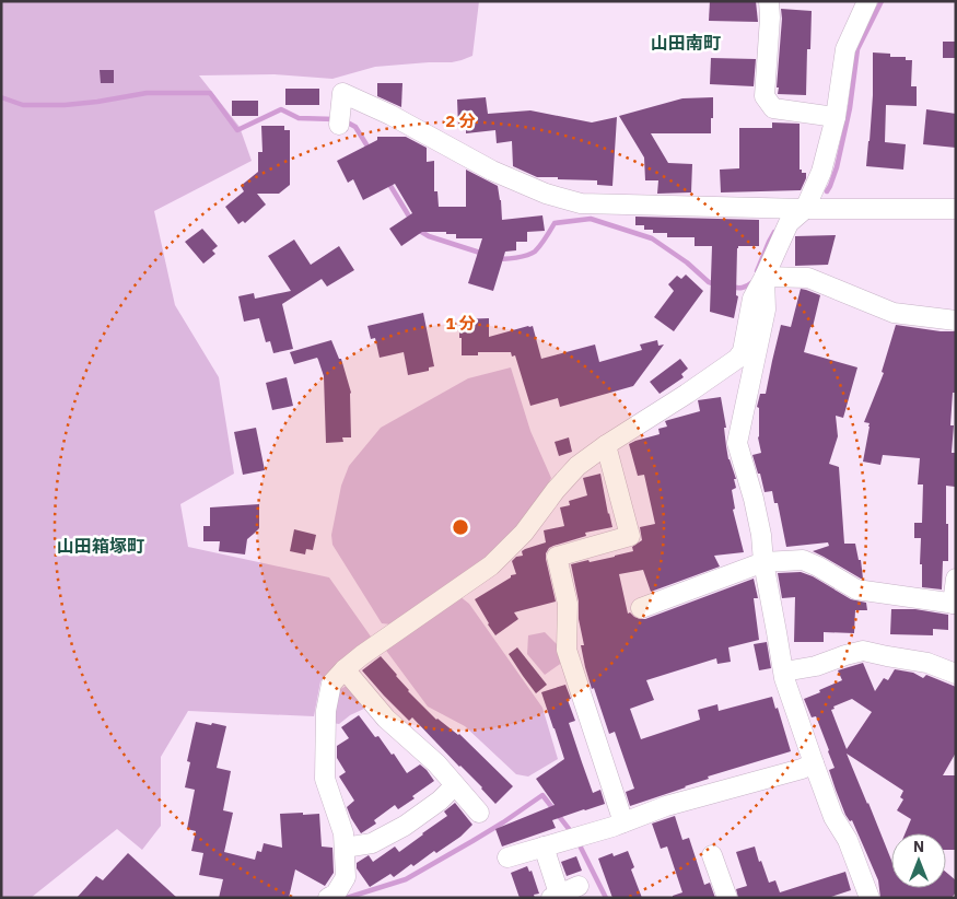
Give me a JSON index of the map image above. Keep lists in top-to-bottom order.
{
  "districts": ["山田南町", "山田箱塚町"],
  "north": "top",
  "rings": ["2 分", "1 分"]
}
